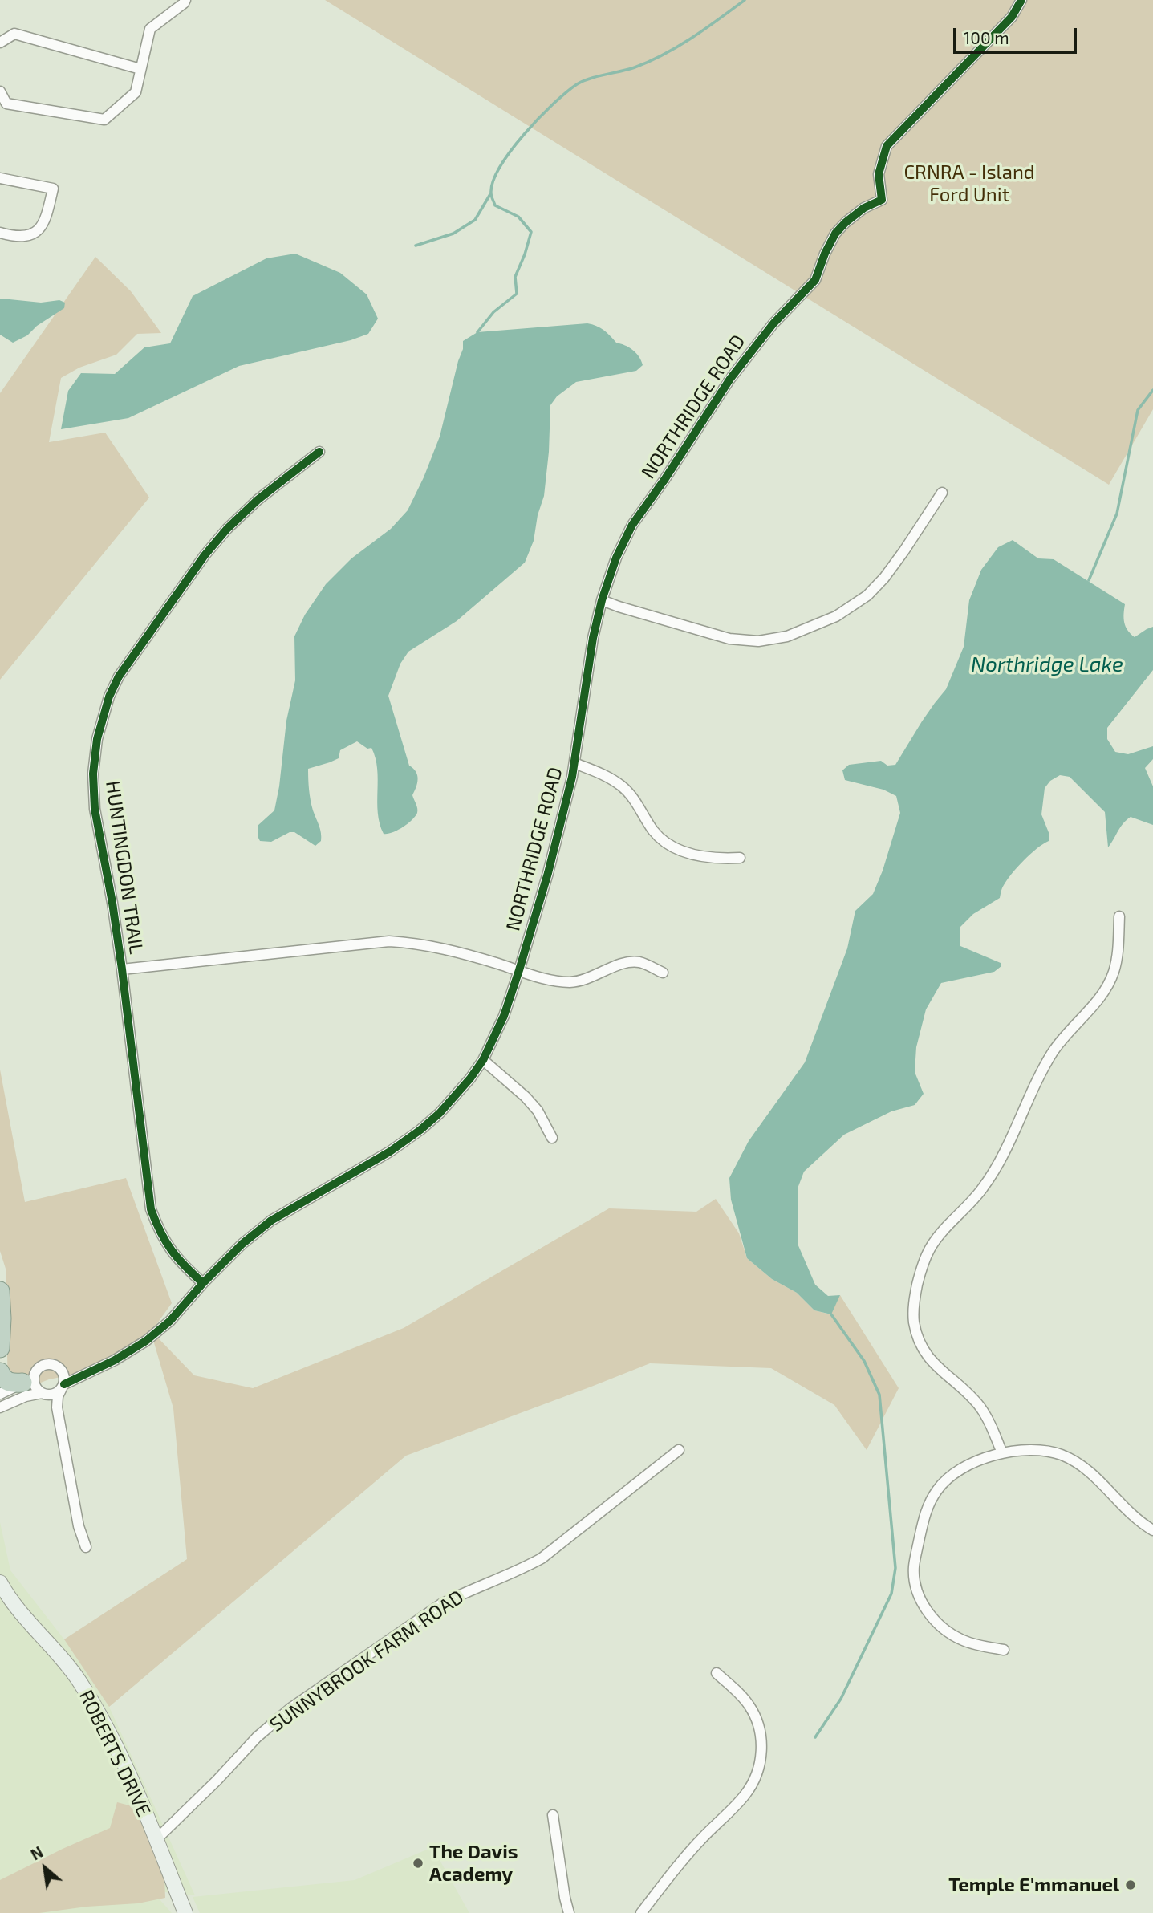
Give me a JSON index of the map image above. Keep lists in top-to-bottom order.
{
  "streets": {
    "street": [
      "NORTHRIDGE ROAD",
      "HUNTINGDON TRAIL",
      "SUNNYBROOK FARM ROAD",
      "ROBERTS DRIVE"
    ]
  },
  "crossings": [
    ["NORTHRIDGE ROAD", "HUNTINGDON TRAIL"],
    ["SUNNYBROOK FARM ROAD", "ROBERTS DRIVE"]
  ],
  "water": ["Northridge Lake"],
  "parks": ["CRNRA - Island Ford Unit"],
  "places": ["The Davis Academy", "Temple E'mmanuel"],
  "scale_bar": "100 m",
  "north": "top left"
}
